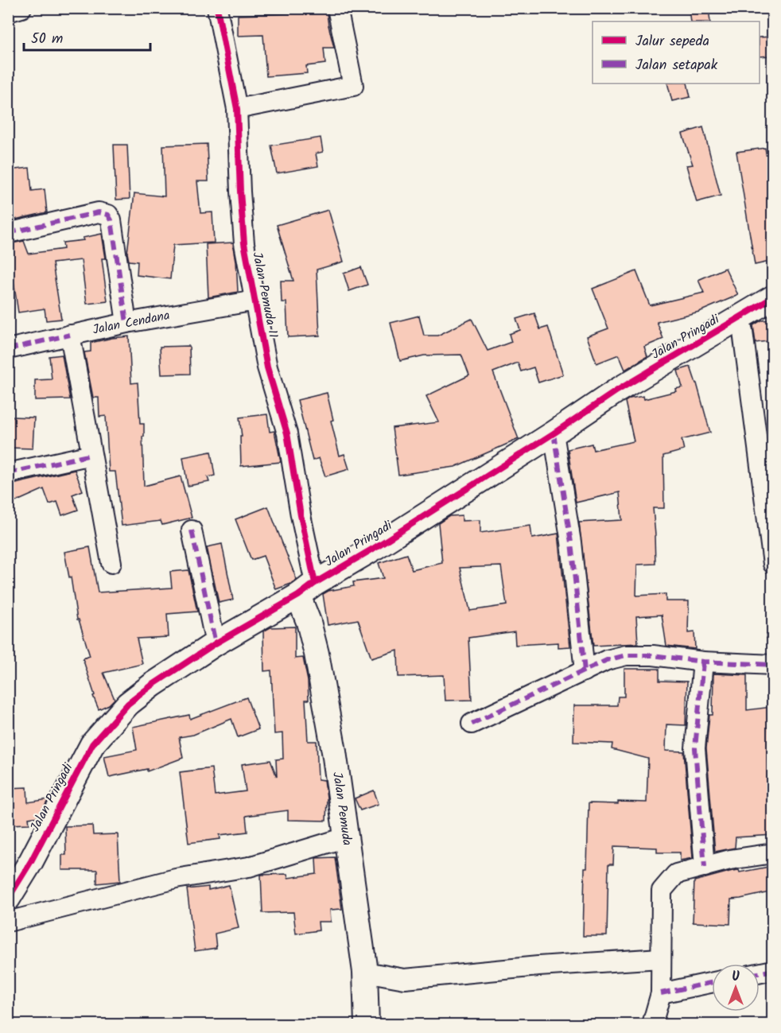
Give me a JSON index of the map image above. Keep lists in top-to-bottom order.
{
  "streets": {
    "street": [
      "Jalan Pemuda II",
      "Jalan Cendana",
      "Jalan Pringadi",
      "Jalan Pemuda"
    ]
  },
  "crossings": [
    ["Jalan Pemuda II", "Jalan Cendana"],
    ["Jalan Pemuda II", "Jalan Pringadi"],
    ["Jalan Pemuda II", "Jalan Pemuda"],
    ["Jalan Pringadi", "Jalan Pemuda"]
  ],
  "legend": ["Jalur sepeda", "Jalan setapak"],
  "scale_bar": "50 m",
  "north": "top"
}
